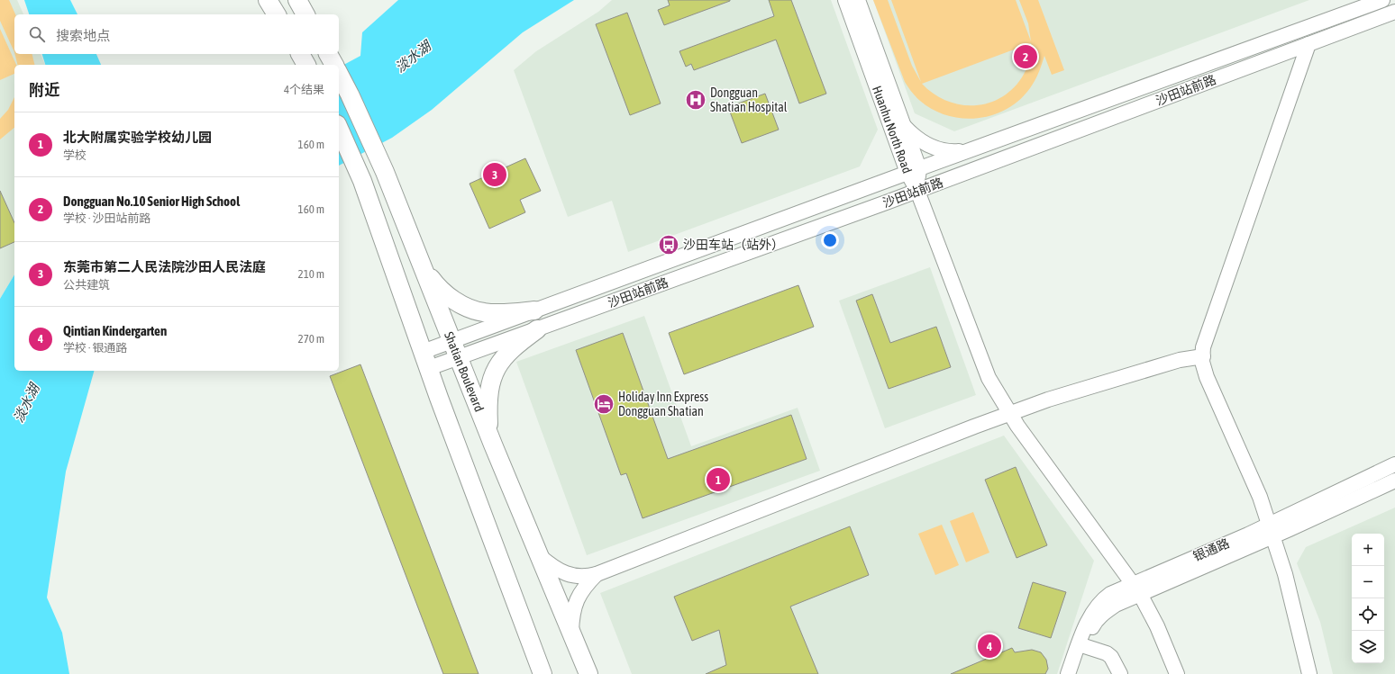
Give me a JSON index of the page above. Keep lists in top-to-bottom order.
{
  "streets": {
    "main road": ["Shatian Boulevard"],
    "street": ["沙田站前路", "Huanhu North Road", "银通路"]
  },
  "crossings": [
    ["沙田站前路", "Huanhu North Road"],
    ["沙田站前路", "Shatian Boulevard"]
  ],
  "water": ["淡水湖"],
  "places": {
    "hospital": ["Dongguan Shatian Hospital"],
    "bus stop": ["沙田车站（站外）"],
    "hotel": ["Holiday Inn Express Dongguan Shatian"]
  },
  "page": {
    "search": "搜索地点",
    "pins": [
      "2",
      "3",
      "1",
      "4"
    ],
    "heading": ["附近", "4个结果"],
    "list": [
      {
        "mark": "1",
        "name": "北大附属实验学校幼儿园",
        "note": "学校",
        "value": "160 m"
      },
      {
        "mark": "2",
        "name": "Dongguan No.10 Senior High School",
        "note": "学校 · 沙田站前路",
        "value": "160 m"
      },
      {
        "mark": "3",
        "name": "东莞市第二人民法院沙田人民法庭",
        "note": "公共建筑",
        "value": "210 m"
      },
      {
        "mark": "4",
        "name": "Qintian Kindergarten",
        "note": "学校 · 银通路",
        "value": "270 m"
      }
    ],
    "map_buttons": ["+", "−"]
  }
}
